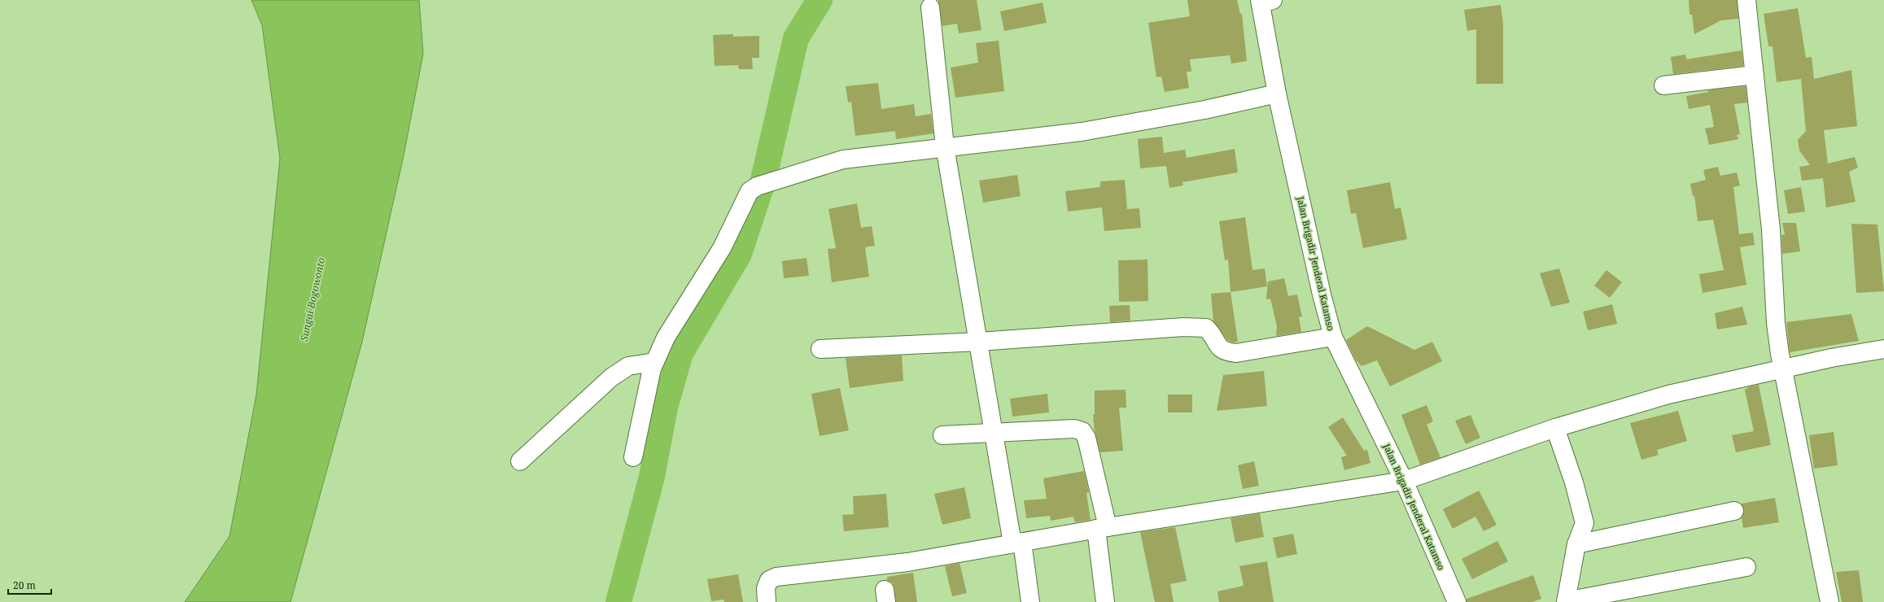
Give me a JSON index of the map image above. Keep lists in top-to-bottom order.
{
  "streets": {
    "street": ["Jalan Brigadir Jenderal Katamso"]
  },
  "water": ["Sungai Bogowonto"],
  "scale_bar": "20 m"
}
